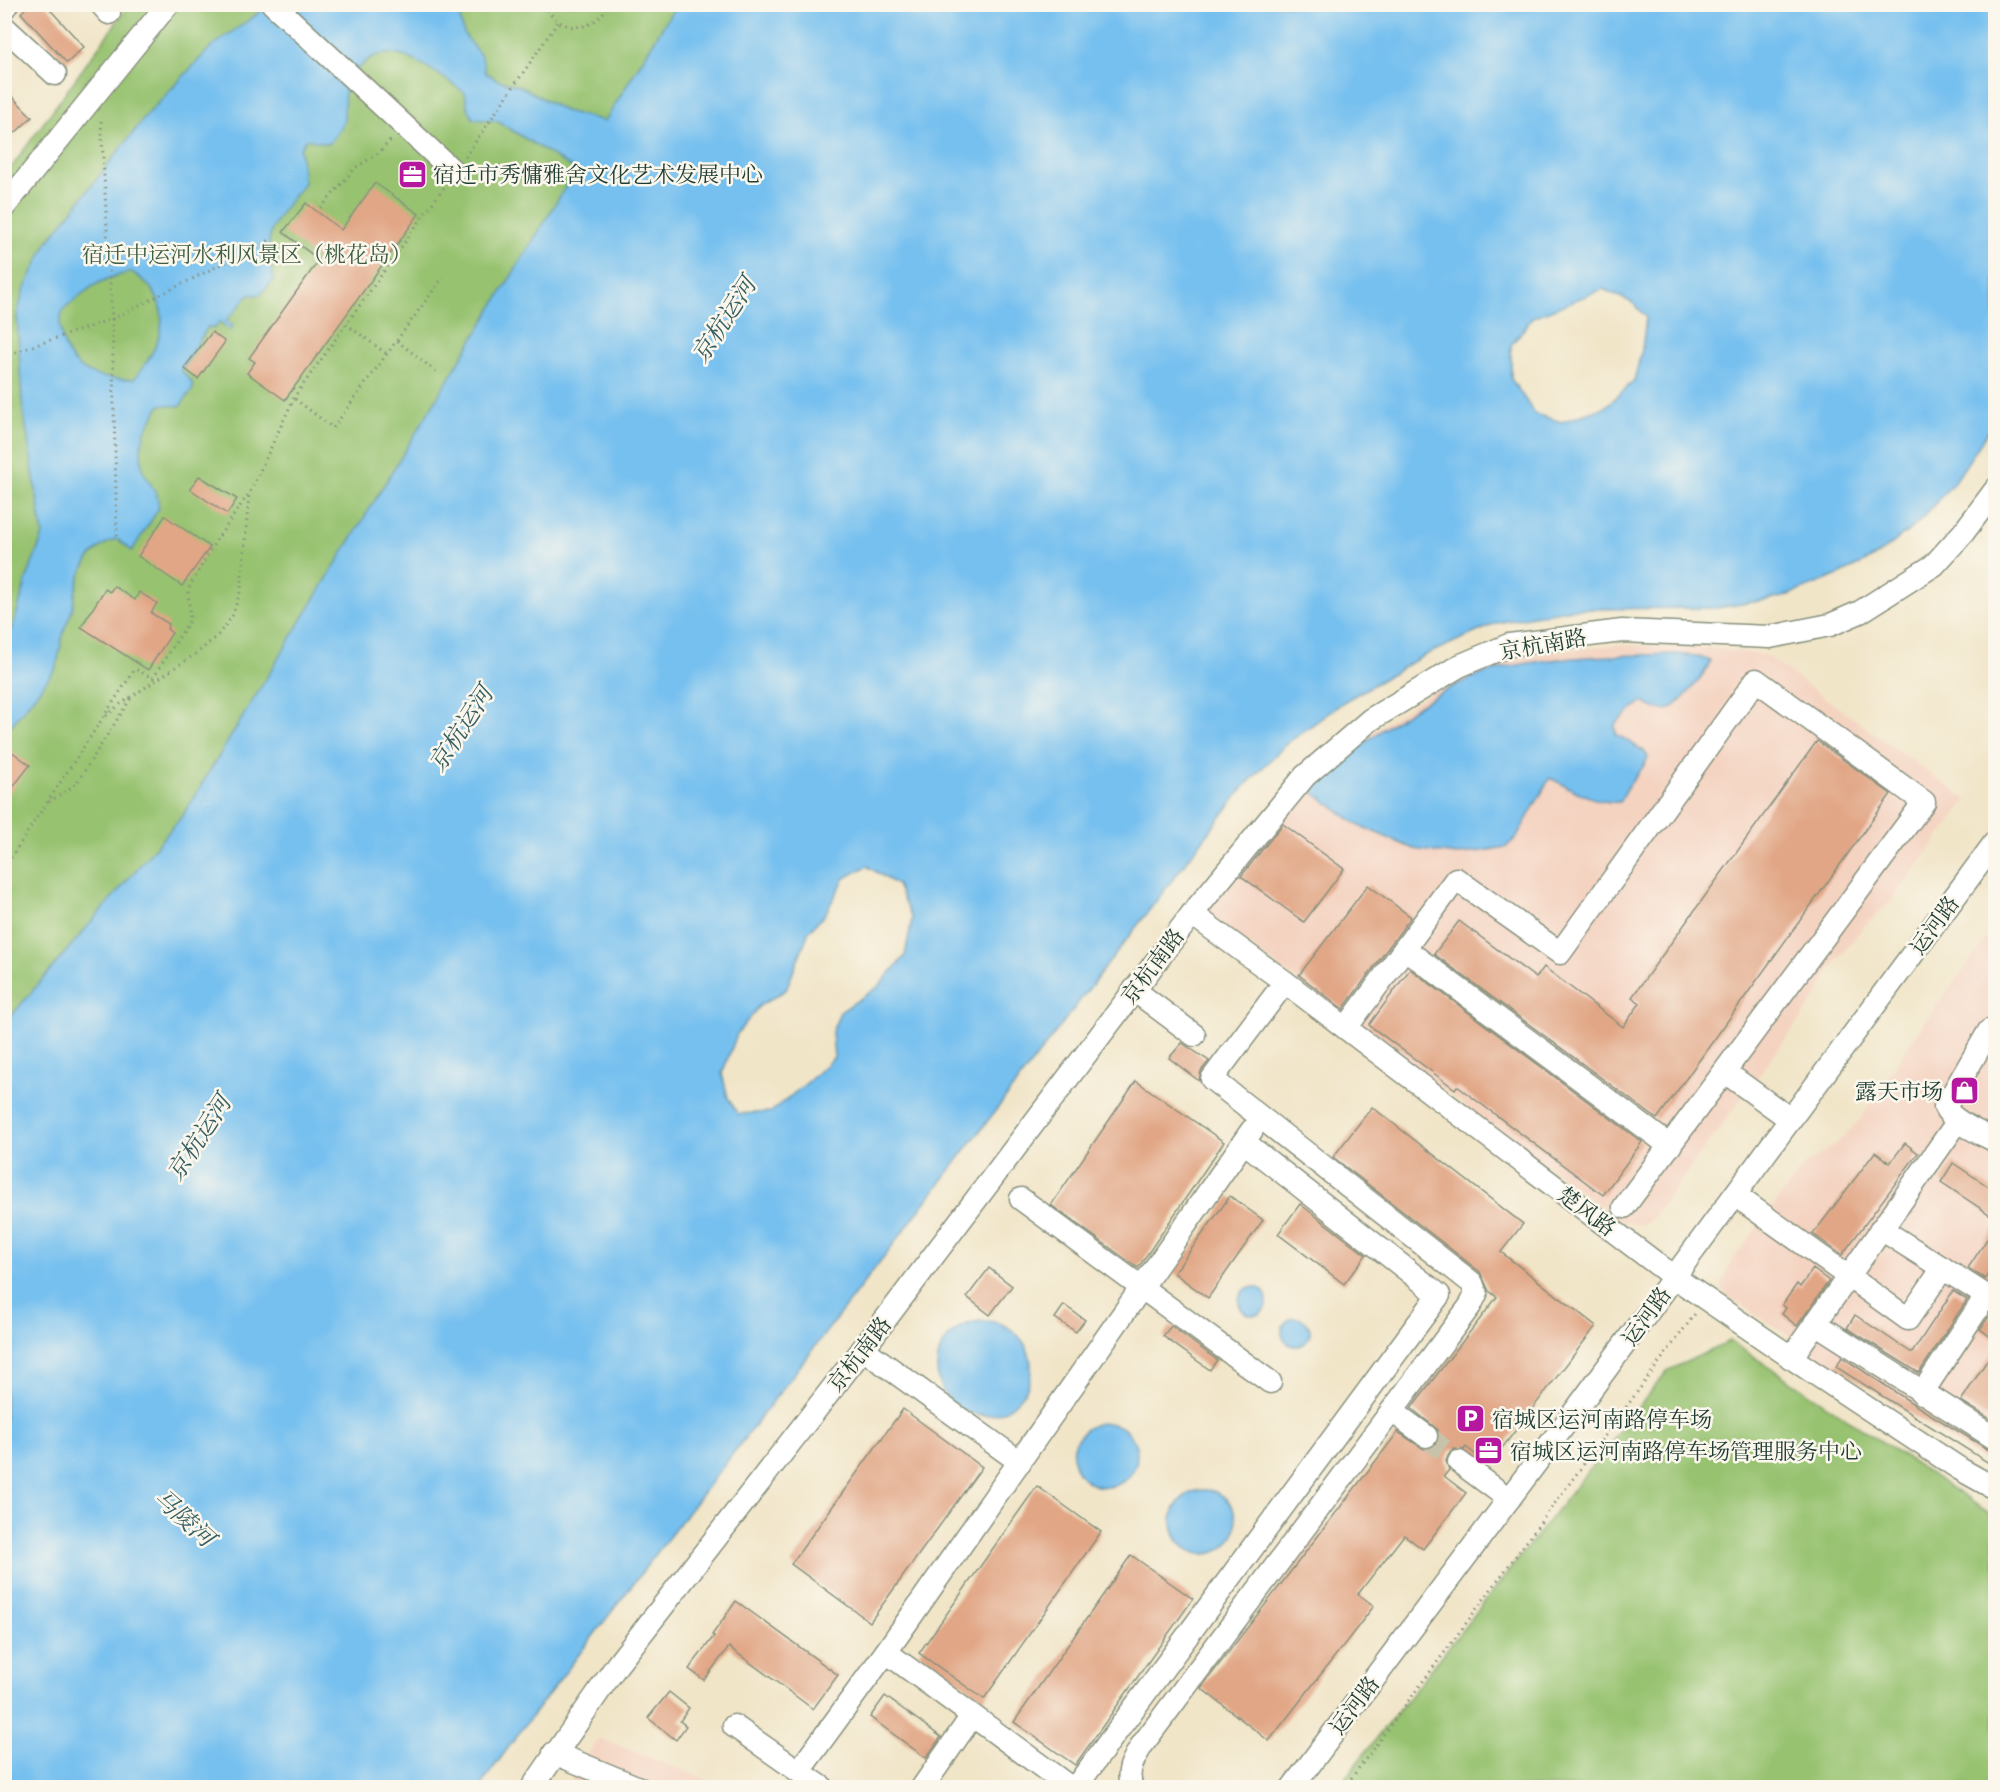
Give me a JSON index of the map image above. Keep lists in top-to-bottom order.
{
  "streets": {
    "street": ["京杭南路", "运河路", "楚风路"]
  },
  "crossings": [
    ["京杭南路", "楚风路"],
    ["运河路", "楚风路"]
  ],
  "water": ["京杭运河", "马陵河"],
  "parks": ["宿迁中运河水利风景区（桃花岛）"],
  "places": {
    "office": ["宿迁市秀慵雅舍文化艺术发展中心", "宿城区运河南路停车场管理服务中心"],
    "shop": ["露天市场"],
    "parking": ["宿城区运河南路停车场"]
  }
}
